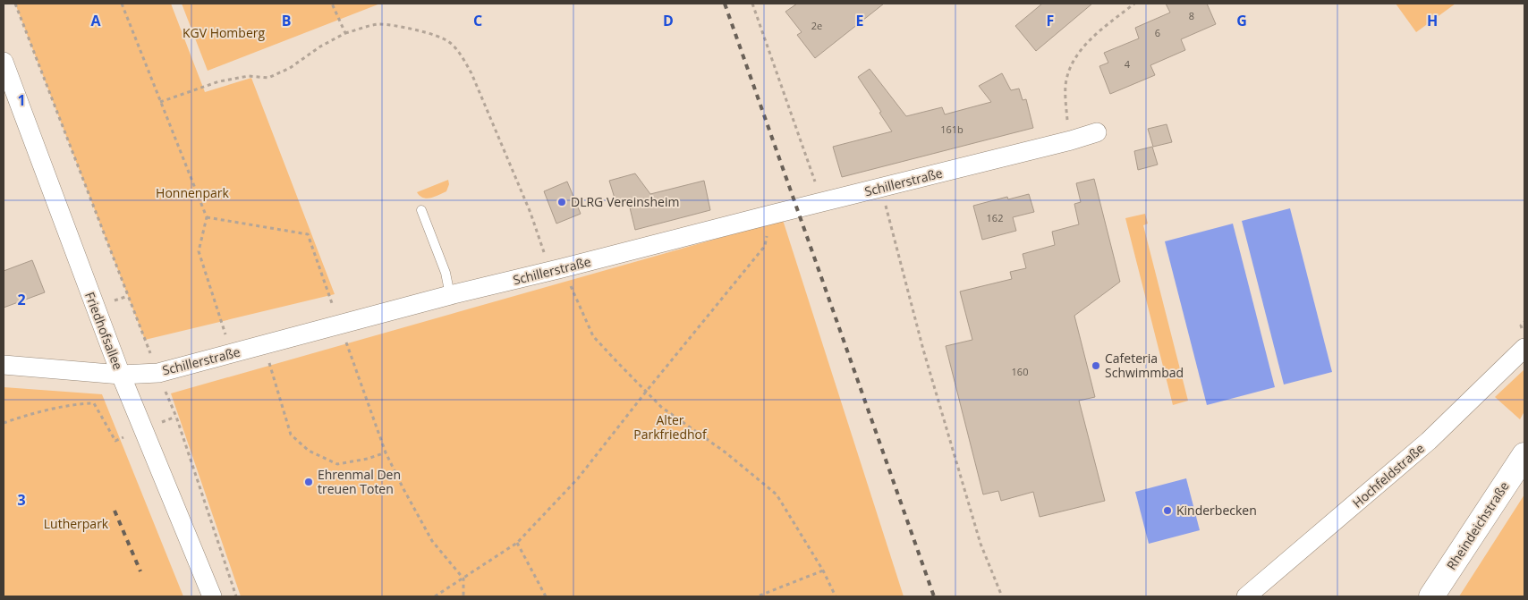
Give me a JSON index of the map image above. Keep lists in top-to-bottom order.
{
  "streets": {
    "main road": ["Rheindeichstraße"],
    "street": ["Schillerstraße", "Friedhofsallee", "Hochfeldstraße"]
  },
  "crossings": [
    ["Schillerstraße", "Friedhofsallee"]
  ],
  "parks": [
    "KGV Homberg",
    "Honnenpark",
    "Alter Parkfriedhof",
    "Lutherpark"
  ],
  "places": [
    "DLRG Vereinsheim",
    "Cafeteria Schwimmbad",
    "Ehrenmal Den treuen Toten",
    "Kinderbecken"
  ],
  "house_numbers": [
    "8",
    "2e",
    "6",
    "4",
    "161b",
    "162",
    "160"
  ],
  "grid": {
    "columns": [
      "A",
      "B",
      "C",
      "D",
      "E",
      "F",
      "G",
      "H"
    ],
    "rows": ["1", "2", "3"]
  }
}
